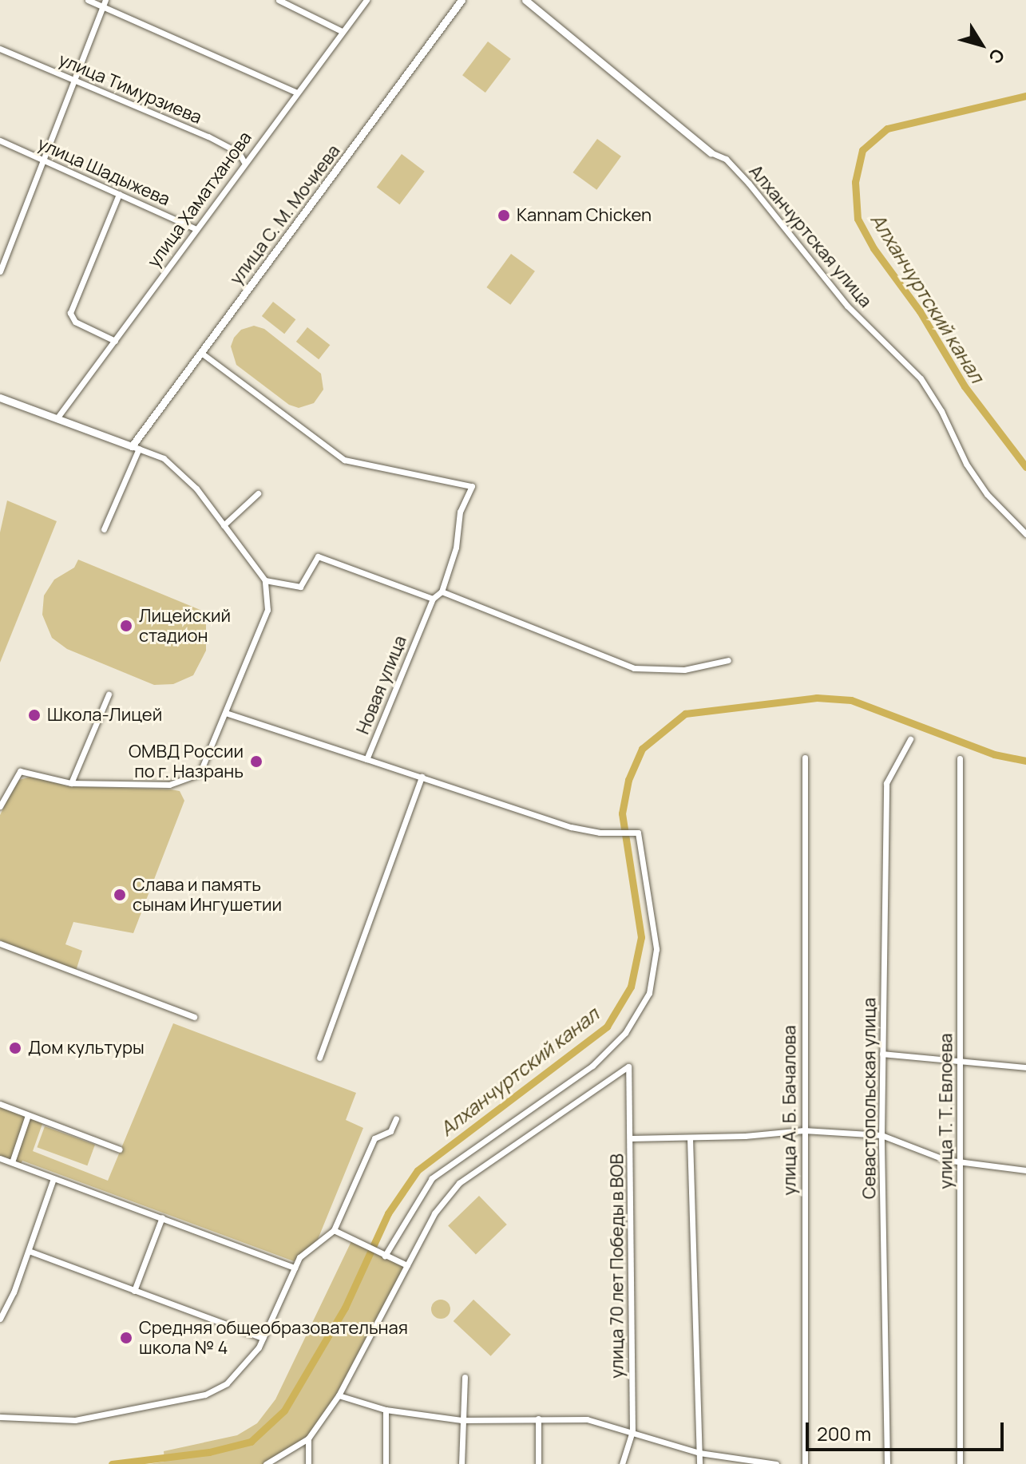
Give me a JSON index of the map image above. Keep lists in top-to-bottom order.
{
  "streets": {
    "street": [
      "улица Тимурзиева",
      "улица Шадыжева",
      "улица Хаматханова",
      "улица С. М. Мочиева",
      "Алханчуртская улица",
      "Новая улица",
      "Севастопольская улица",
      "улица А. Б. Бачалова",
      "улица Т. Т. Евлоева",
      "улица 70 лет Победы в ВОВ"
    ]
  },
  "crossings": [
    ["улица Тимурзиева", "улица Хаматханова"],
    ["улица Шадыжева", "улица Хаматханова"]
  ],
  "water": ["Алханчуртский канал"],
  "places": [
    "Kannam Chicken",
    "Лицейский стадион",
    "Школа-Лицей",
    "ОМВД России по г. Назрань",
    "Слава и память сынам Ингушетии",
    "Дом культуры",
    "Средняя общеобразовательная школа № 4"
  ],
  "scale_bar": "200 m",
  "north": "bottom right"
}
